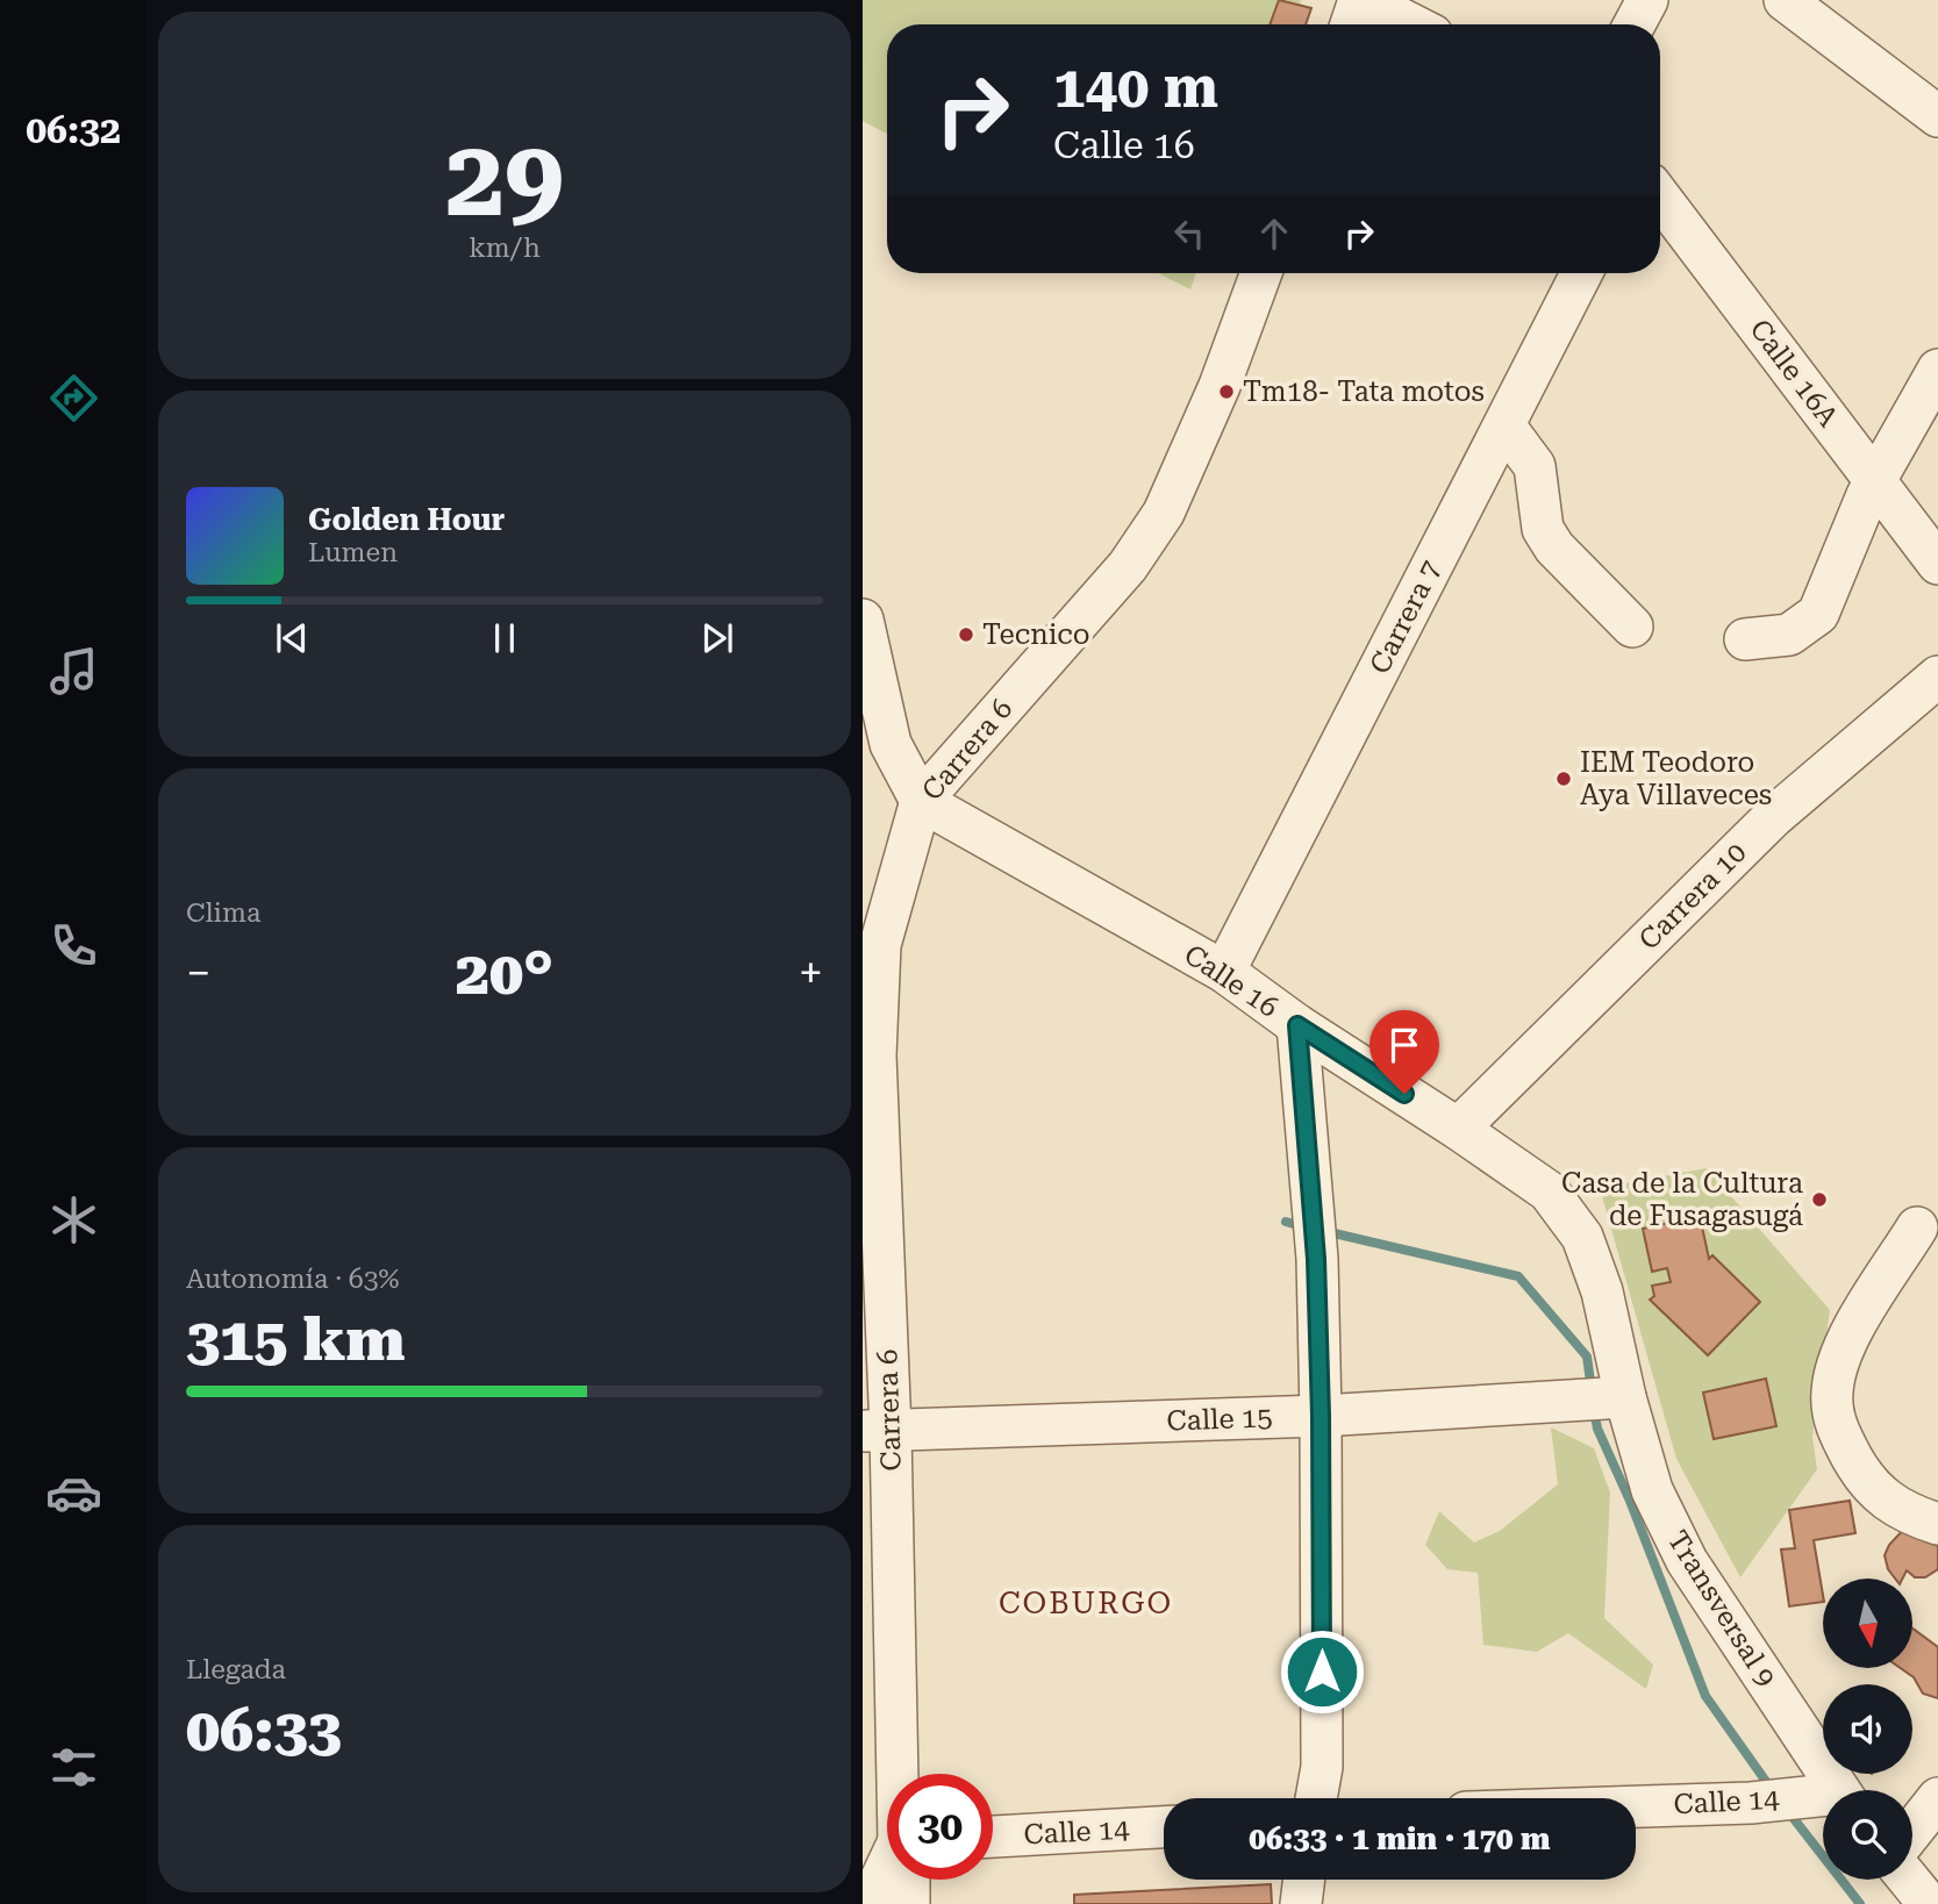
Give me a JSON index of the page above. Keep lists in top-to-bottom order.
{
  "streets": {
    "street": [
      "Calle 16A",
      "Carrera 7",
      "Carrera 6",
      "Carrera 10",
      "Calle 16",
      "Calle 15",
      "Transversal 9",
      "Calle 14"
    ]
  },
  "crossings": [
    ["Carrera 7", "Calle 16"],
    ["Carrera 6", "Calle 16"],
    ["Carrera 6", "Calle 15"],
    ["Carrera 10", "Calle 16"],
    ["Calle 16", "Calle 15"],
    ["Calle 16", "Transversal 9"],
    ["Calle 15", "Transversal 9"]
  ],
  "districts": ["COBURGO"],
  "places": [
    "Tm18- Tata motos",
    "Tecnico",
    "IEM Teodoro Aya Villaveces",
    "Casa de la Cultura de Fusagasugá"
  ],
  "north": "bottom",
  "page": {
    "tabs": "06:32",
    "tile": [
      ["29", "km/h"],
      "Clima",
      ["Autonomía · 63%", "315 km"],
      ["Llegada", "06:33"]
    ],
    "turn": ["140 m", "Calle 16"],
    "song": ["Golden Hour", "Lumen"],
    "heat": ["−", "20°", "+"],
    "limit": "30",
    "trip": "06:33 · 1 min · 170 m"
  }
}
